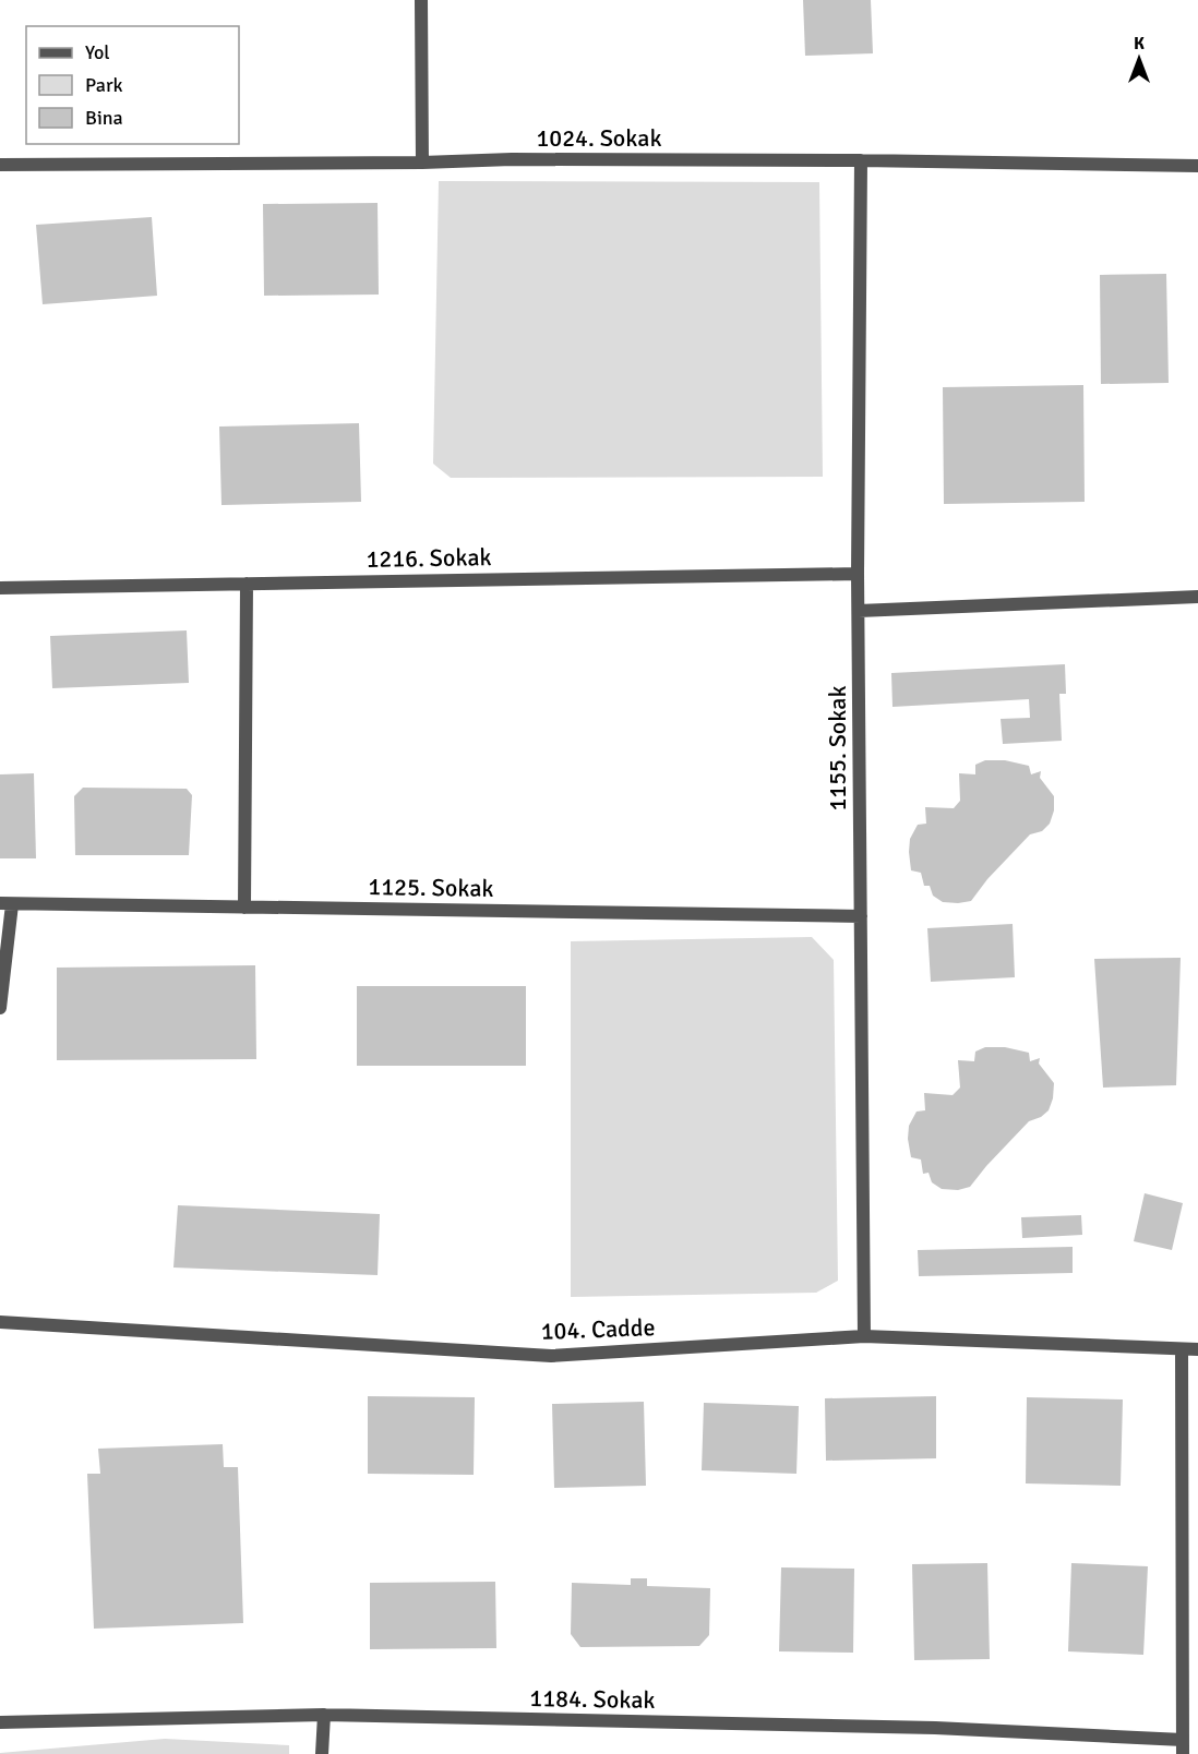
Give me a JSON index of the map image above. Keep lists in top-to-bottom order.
{
  "streets": {
    "street": [
      "1024. Sokak",
      "1216. Sokak",
      "1155. Sokak",
      "1125. Sokak",
      "104. Cadde",
      "1184. Sokak"
    ]
  },
  "crossings": [
    ["1024. Sokak", "1155. Sokak"],
    ["1216. Sokak", "1155. Sokak"],
    ["1155. Sokak", "1125. Sokak"],
    ["1155. Sokak", "104. Cadde"]
  ],
  "legend": ["Yol", "Park", "Bina"],
  "north": "top"
}
